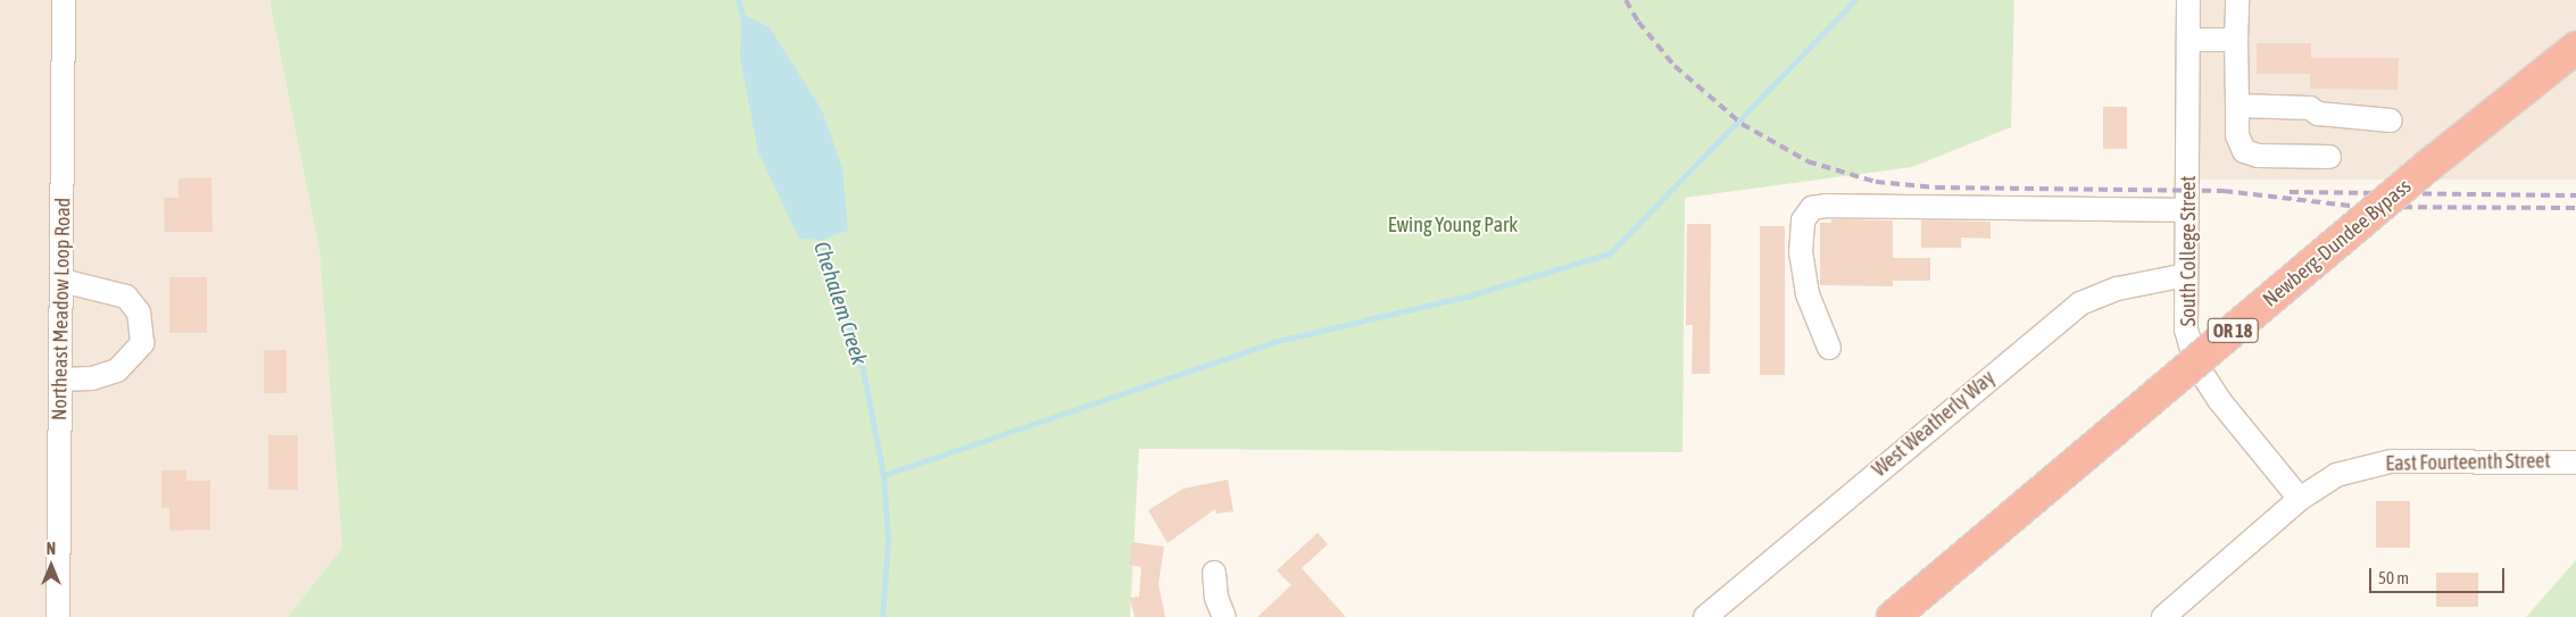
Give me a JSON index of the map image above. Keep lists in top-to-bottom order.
{
  "streets": {
    "highway": ["Newberg-Dundee Bypass", "OR 18"],
    "street": [
      "South College Street",
      "Northeast Meadow Loop Road",
      "West Weatherly Way",
      "East Fourteenth Street"
    ]
  },
  "crossings": [
    ["South College Street", "West Weatherly Way"],
    ["South College Street", "East Fourteenth Street"]
  ],
  "water": ["Chehalem Creek"],
  "parks": ["Ewing Young Park"],
  "scale_bar": "50 m",
  "north": "top"
}
